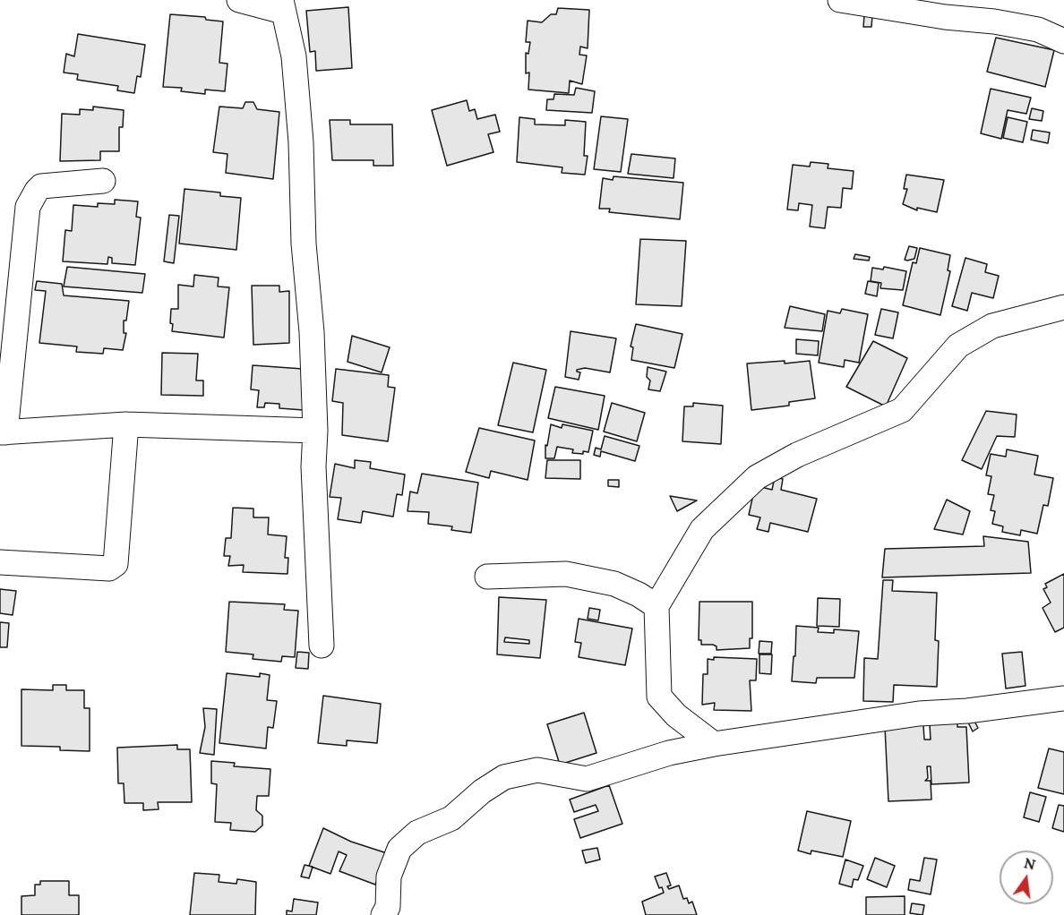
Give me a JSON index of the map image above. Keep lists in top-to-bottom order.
{
  "north": "top"
}
